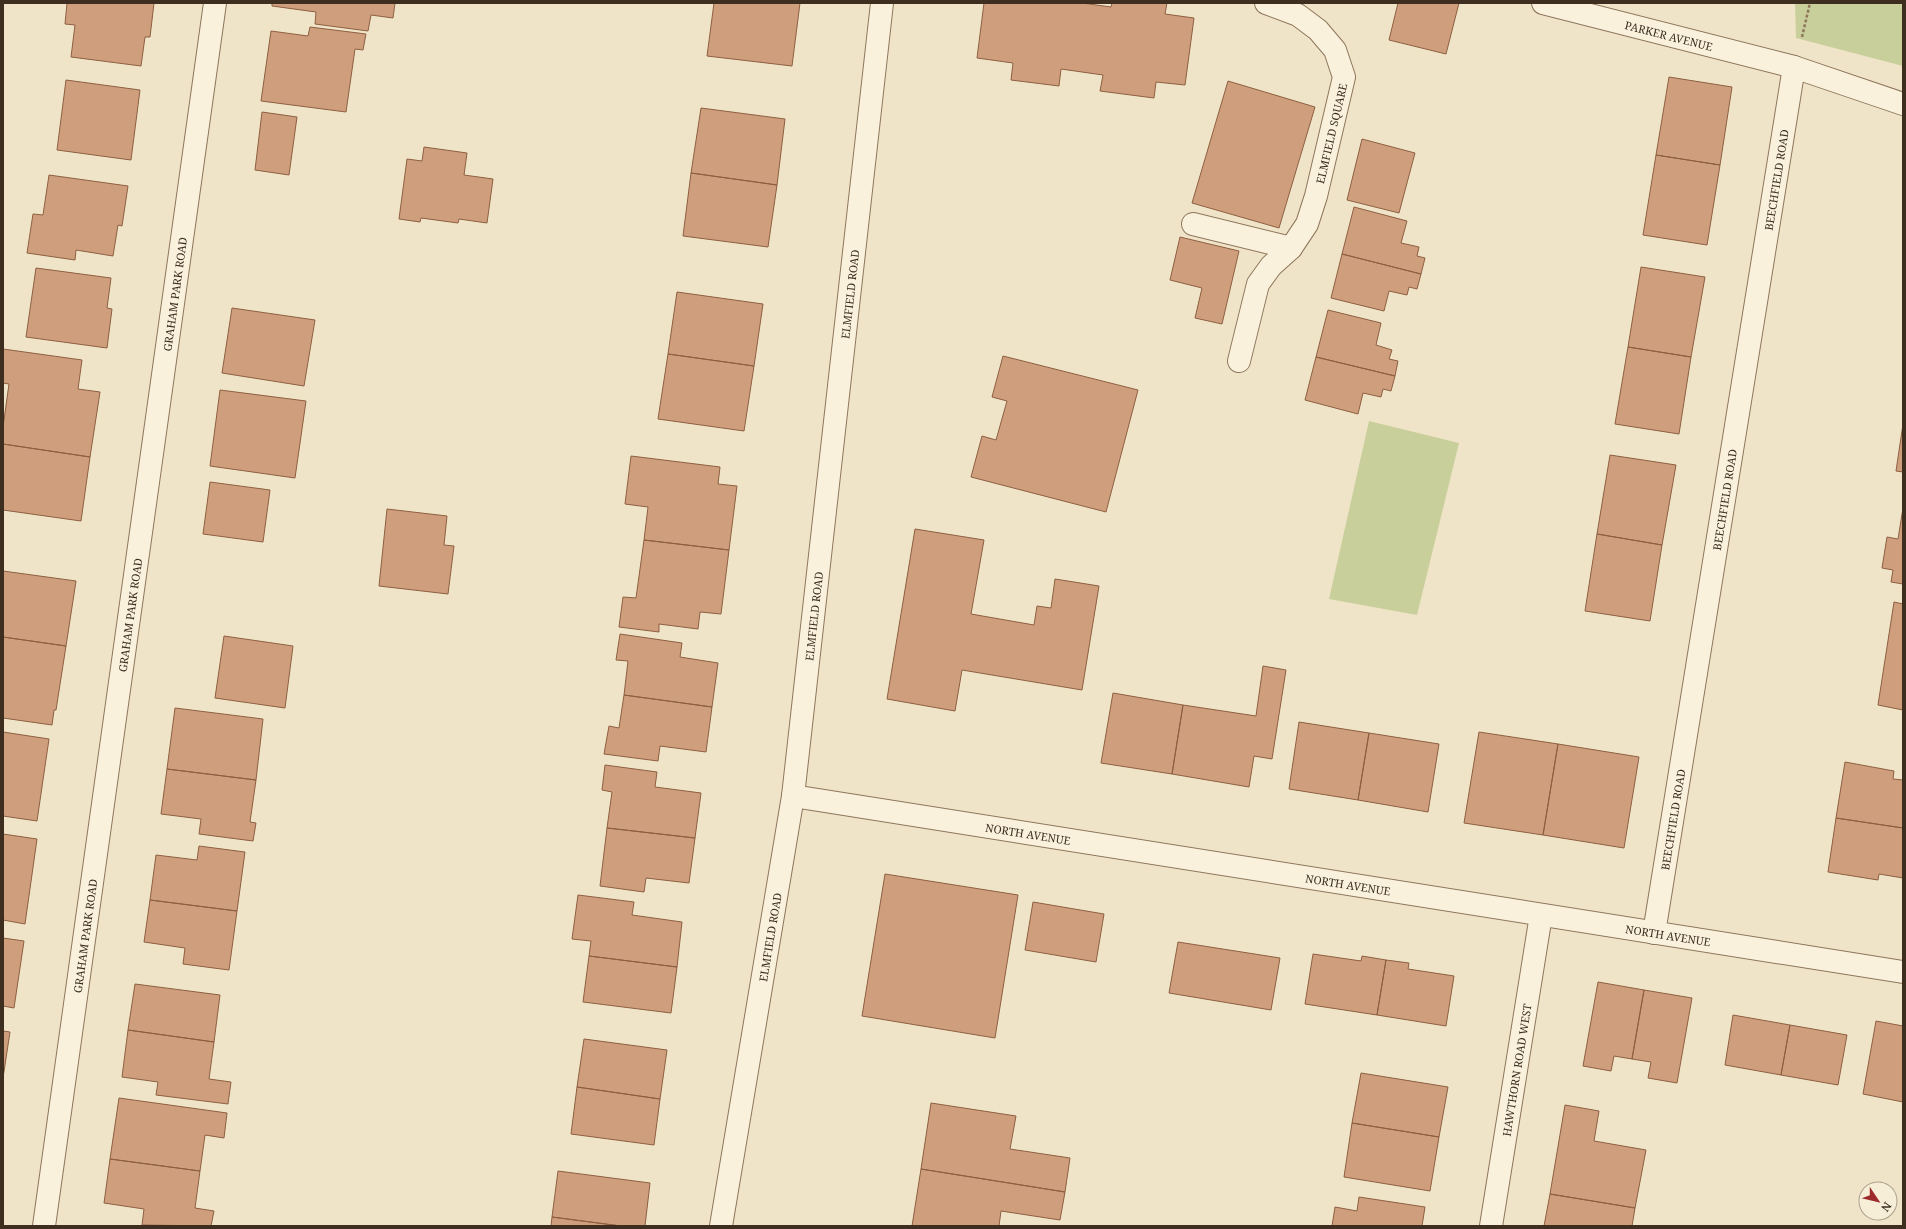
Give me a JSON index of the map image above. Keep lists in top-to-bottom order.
{
  "streets": {
    "street": [
      "PARKER AVENUE",
      "ELMFIELD SQUARE",
      "BEECHFIELD ROAD",
      "GRAHAM PARK ROAD",
      "ELMFIELD ROAD",
      "NORTH AVENUE",
      "HAWTHORN ROAD WEST"
    ]
  },
  "crossings": [
    ["PARKER AVENUE", "BEECHFIELD ROAD"],
    ["BEECHFIELD ROAD", "NORTH AVENUE"],
    ["ELMFIELD ROAD", "NORTH AVENUE"],
    ["NORTH AVENUE", "HAWTHORN ROAD WEST"]
  ],
  "north": "bottom right"
}
